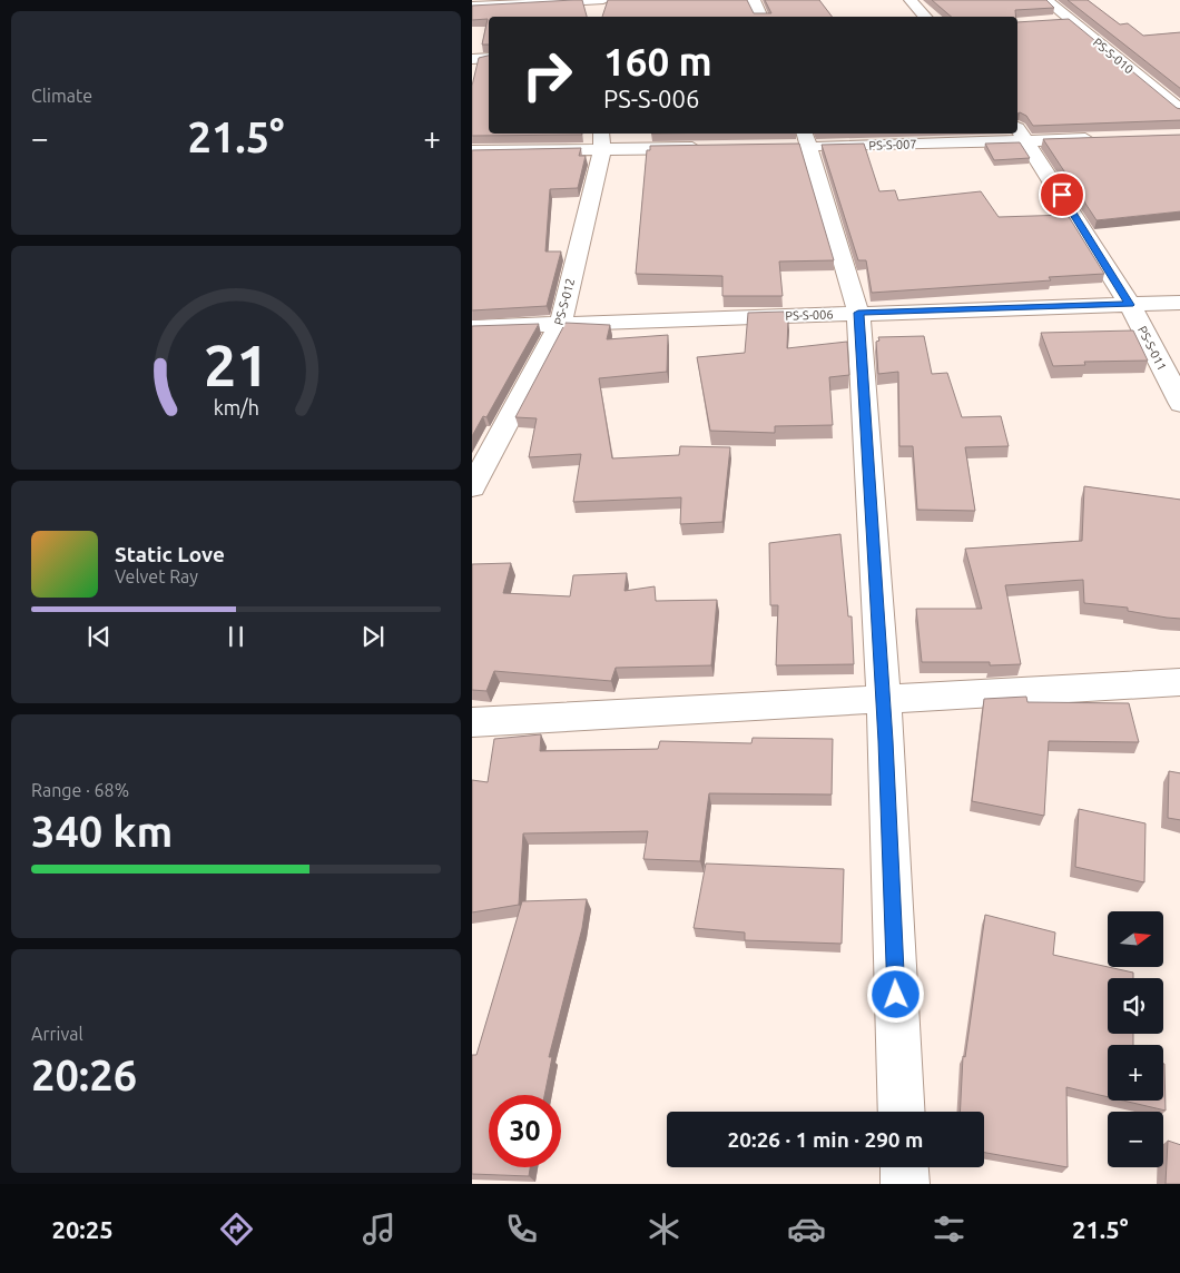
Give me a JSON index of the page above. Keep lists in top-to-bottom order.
{
  "streets": {
    "street": [
      "PS-S-010",
      "PS-S-007",
      "PS-S-012",
      "PS-S-006",
      "PS-S-011"
    ]
  },
  "crossings": [
    ["PS-S-007", "PS-S-011"],
    ["PS-S-012", "PS-S-006"],
    ["PS-S-006", "PS-S-011"]
  ],
  "north": "right",
  "page": {
    "tile": [
      "Climate",
      ["Range · 68%", "340 km"],
      ["Arrival", "20:26"]
    ],
    "turn": ["160 m", "PS-S-006"],
    "heat": ["−", "21.5°", "+"],
    "song": ["Static Love", "Velvet Ray"],
    "map_buttons": ["+", "−"],
    "limit": "30",
    "trip": "20:26 · 1 min · 290 m",
    "tabs": ["20:25", "21.5°"],
    "gauge": ["21", "km/h"]
  }
}
